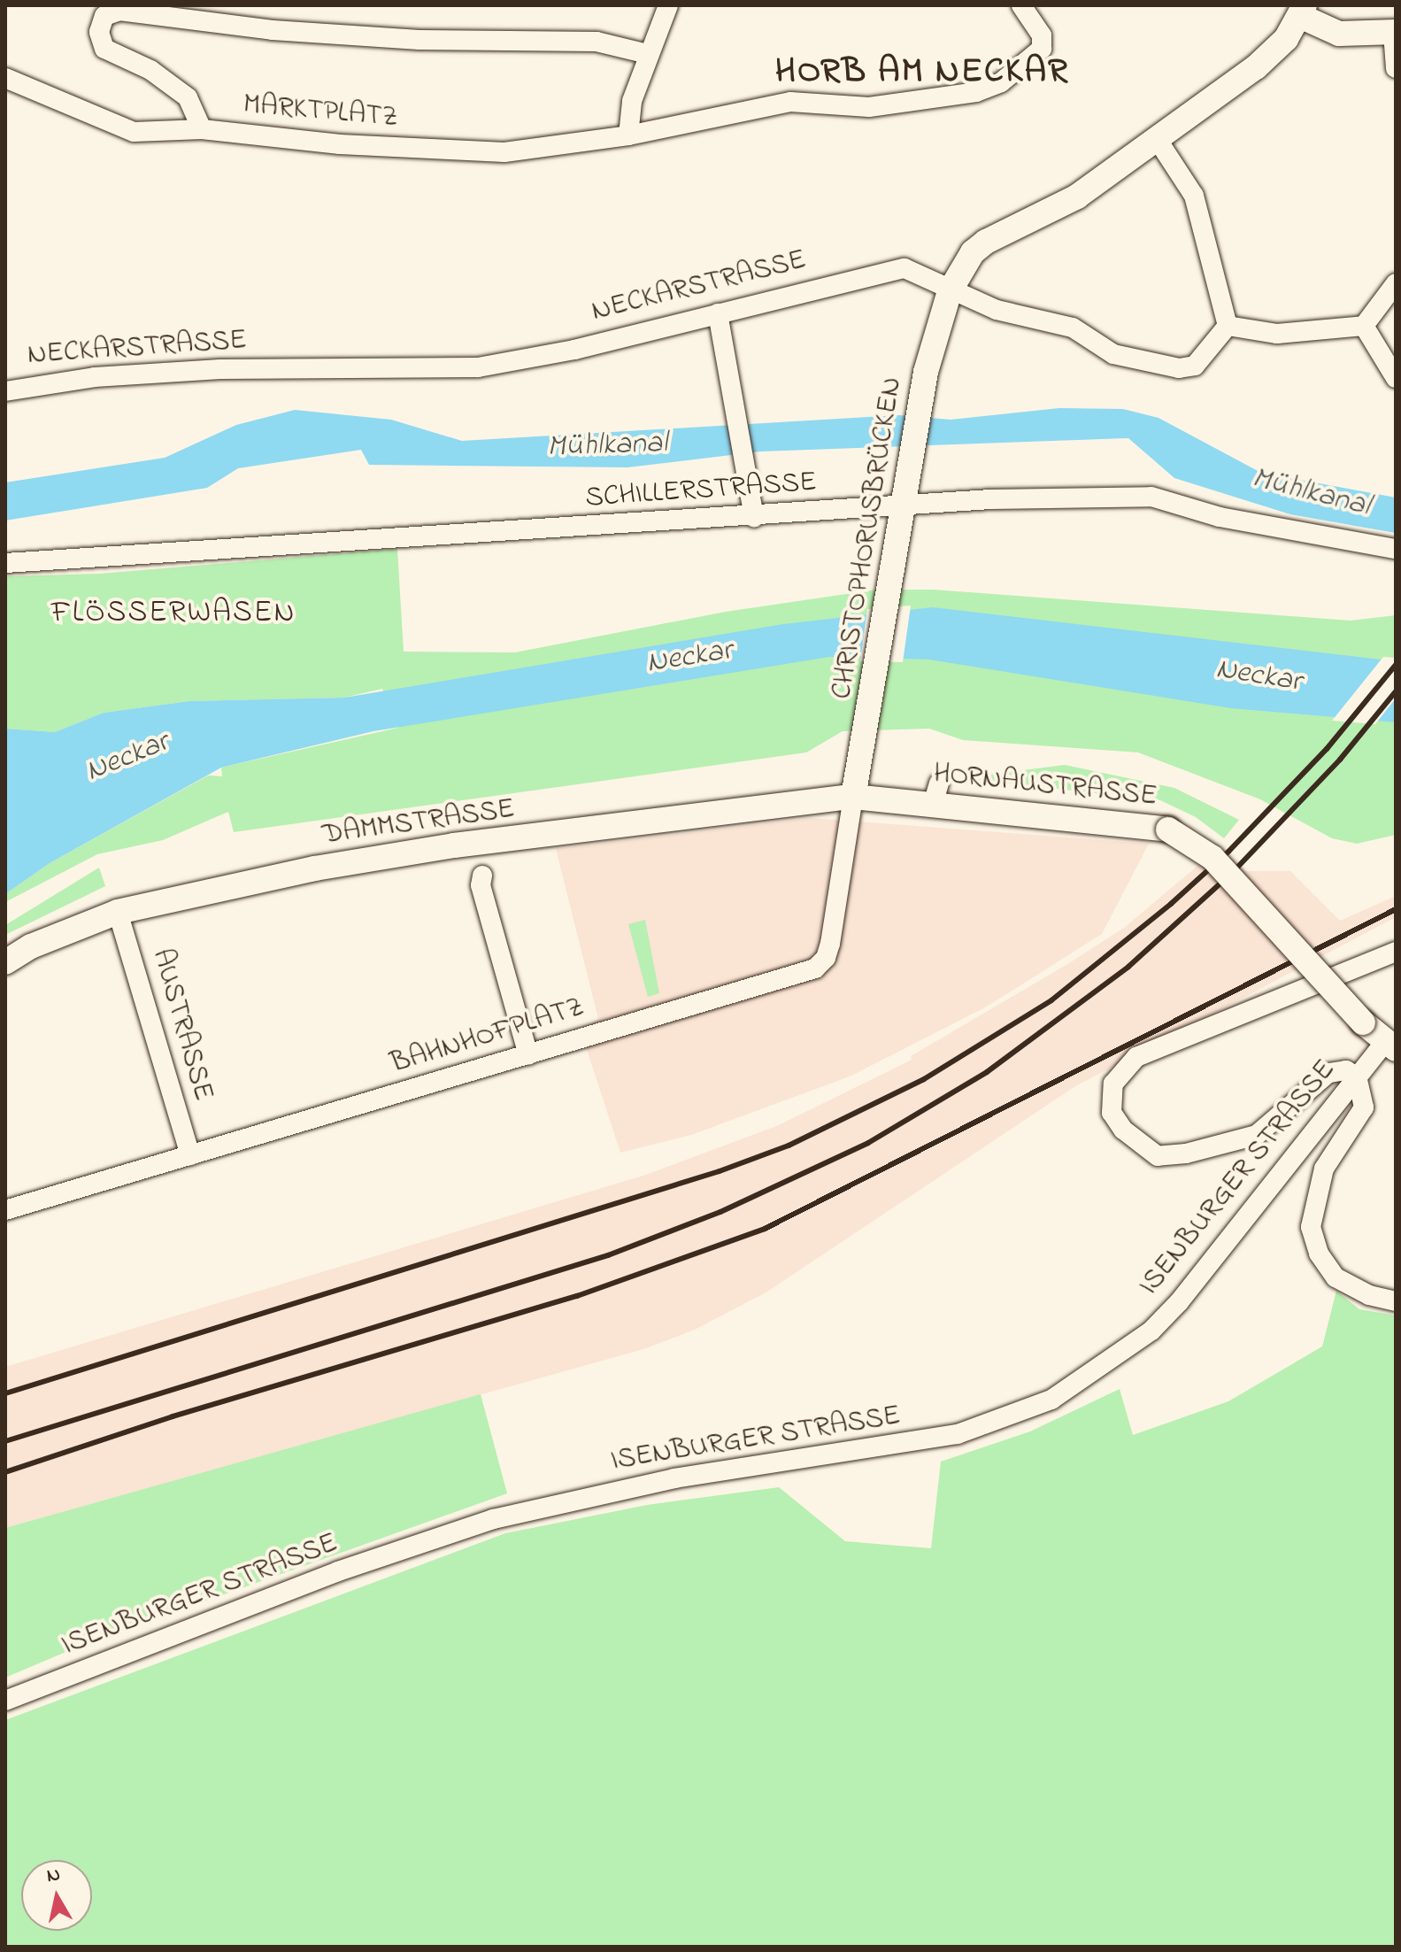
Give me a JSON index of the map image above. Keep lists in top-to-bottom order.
{
  "streets": {
    "main road": ["CHRISTOPHORUSBRÜCKEN", "HORNAUSTRASSE", "DAMMSTRASSE"],
    "street": [
      "MARKTPLATZ",
      "NECKARSTRASSE",
      "SCHILLERSTRASSE",
      "AUSTRASSE",
      "BAHNHOFPLATZ",
      "ISENBURGER STRASSE"
    ]
  },
  "crossings": [
    ["NECKARSTRASSE", "CHRISTOPHORUSBRÜCKEN"],
    ["SCHILLERSTRASSE", "CHRISTOPHORUSBRÜCKEN"],
    ["CHRISTOPHORUSBRÜCKEN", "HORNAUSTRASSE"],
    ["CHRISTOPHORUSBRÜCKEN", "DAMMSTRASSE"],
    ["CHRISTOPHORUSBRÜCKEN", "BAHNHOFPLATZ"],
    ["HORNAUSTRASSE", "DAMMSTRASSE"],
    ["HORNAUSTRASSE", "BAHNHOFPLATZ"],
    ["HORNAUSTRASSE", "ISENBURGER STRASSE"],
    ["DAMMSTRASSE", "AUSTRASSE"],
    ["DAMMSTRASSE", "BAHNHOFPLATZ"],
    ["AUSTRASSE", "BAHNHOFPLATZ"]
  ],
  "districts": ["HORB AM NECKAR", "FLÖSSERWASEN"],
  "water": ["Mühlkanal", "Neckar"],
  "north": "top"
}
